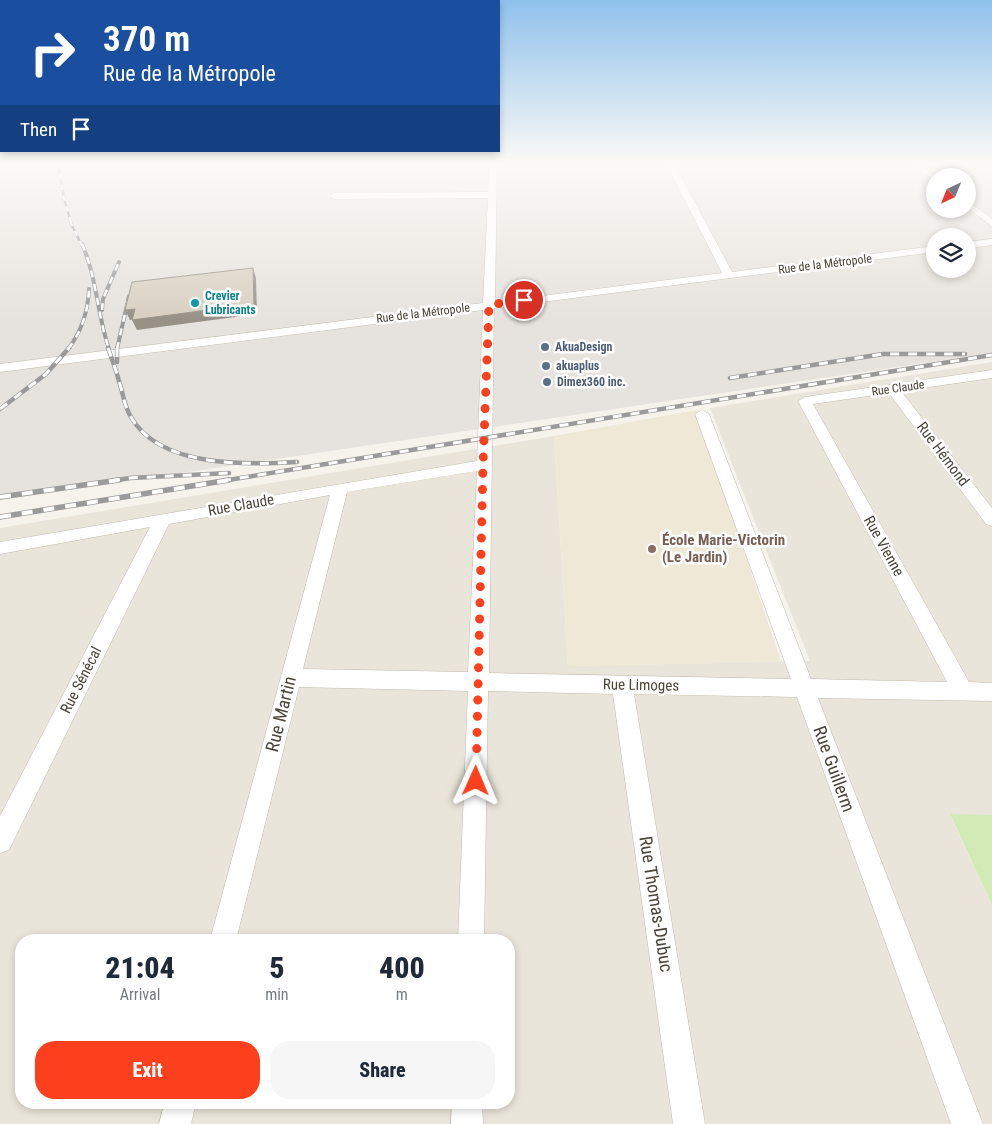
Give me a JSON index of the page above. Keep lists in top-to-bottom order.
{
  "streets": {
    "street": [
      "Rue de la Métropole",
      "Rue Claude",
      "Rue Hémond",
      "Rue Vienne",
      "Rue Sénécal",
      "Rue Limoges",
      "Rue Martin",
      "Rue Guillerm",
      "Rue Thomas-Dubuc"
    ]
  },
  "crossings": [
    ["Rue Claude", "Rue Hémond"],
    ["Rue Claude", "Rue Vienne"],
    ["Rue Claude", "Rue Sénécal"],
    ["Rue Claude", "Rue Martin"],
    ["Rue Vienne", "Rue Limoges"],
    ["Rue Limoges", "Rue Martin"],
    ["Rue Limoges", "Rue Guillerm"],
    ["Rue Limoges", "Rue Thomas-Dubuc"]
  ],
  "places": [
    "Crevier Lubricants",
    "AkuaDesign",
    "akuaplus",
    "Dimex360 inc.",
    "École Marie-Victorin (Le Jardin)"
  ],
  "north": "bottom left",
  "page": {
    "turn": ["370 m", "Rue de la Métropole"],
    "then": "Then",
    "eta": [
      "21:04",
      "Arrival",
      "5",
      "min",
      "400",
      "m"
    ],
    "buttons": ["Exit", "Share"]
  }
}
